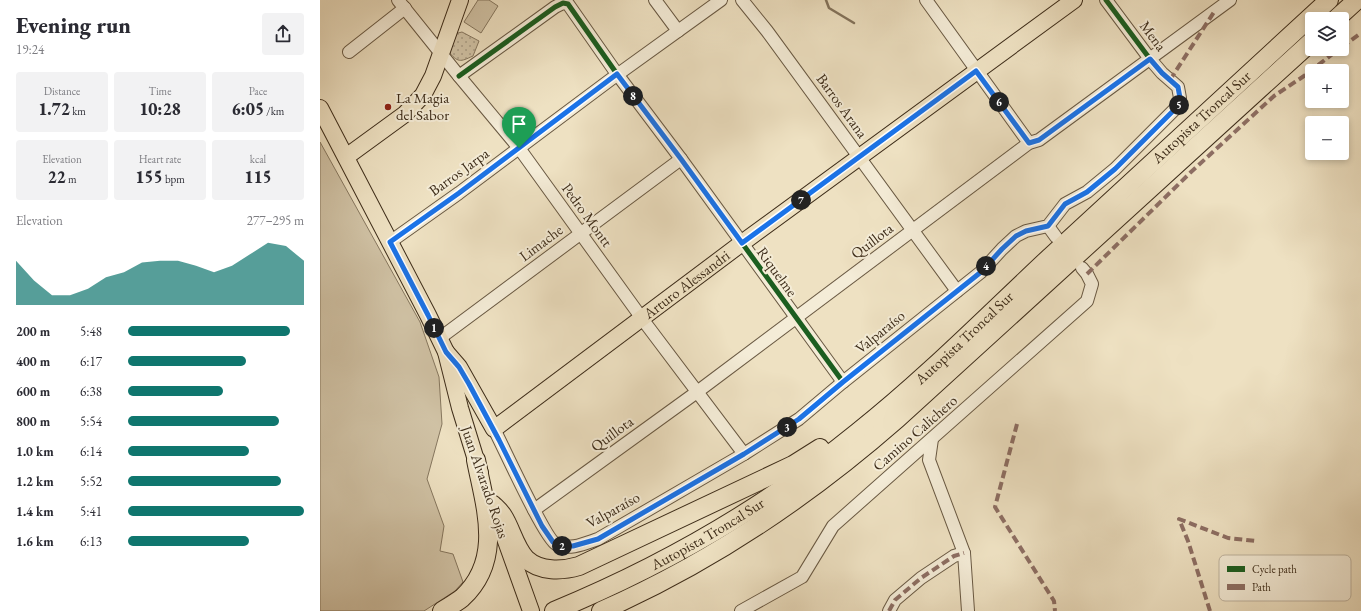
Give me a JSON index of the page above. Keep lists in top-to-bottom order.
{
  "streets": {
    "highway": ["Autopista Troncal Sur"],
    "main road": ["Arturo Alessandri", "Juan Alvarado Rojas"],
    "street": [
      "Mena",
      "Barros Arana",
      "Barros Jarpa",
      "Pedro Montt",
      "Quillota",
      "Limache",
      "Riquelme",
      "Valparaíso",
      "Camino Calichero"
    ]
  },
  "crossings": [
    ["Mena", "Quillota"],
    ["Mena", "Valparaíso"],
    ["Barros Arana", "Quillota"],
    ["Barros Arana", "Arturo Alessandri"],
    ["Barros Arana", "Valparaíso"],
    ["Barros Jarpa", "Pedro Montt"],
    ["Barros Jarpa", "Riquelme"],
    ["Barros Jarpa", "Juan Alvarado Rojas"],
    ["Pedro Montt", "Quillota"],
    ["Pedro Montt", "Limache"],
    ["Pedro Montt", "Riquelme"],
    ["Pedro Montt", "Arturo Alessandri"],
    ["Pedro Montt", "Valparaíso"],
    ["Quillota", "Riquelme"],
    ["Quillota", "Juan Alvarado Rojas"],
    ["Limache", "Riquelme"],
    ["Limache", "Juan Alvarado Rojas"],
    ["Riquelme", "Arturo Alessandri"],
    ["Riquelme", "Valparaíso"],
    ["Arturo Alessandri", "Juan Alvarado Rojas"],
    ["Valparaíso", "Juan Alvarado Rojas"]
  ],
  "places": ["La Magia del Sabor"],
  "legend": ["Cycle path", "Path"],
  "page": {
    "heading": ["Evening run", "19:24"],
    "map_buttons": ["+", "−"],
    "stats": [
      ["Distance", "1.72 km"],
      ["Time", "10:28"],
      ["Pace", "6:05 /km"],
      ["Elevation", "22 m"],
      ["Heart rate", "155 bpm"],
      ["kcal", "115"]
    ],
    "pins": [
      "8",
      "6",
      "5",
      "7",
      "4",
      "1",
      "3",
      "2"
    ],
    "chart": ["Elevation", "277–295 m"],
    "list": [
      {
        "name": "200 m",
        "note": "5:48"
      },
      {
        "name": "400 m",
        "note": "6:17"
      },
      {
        "name": "600 m",
        "note": "6:38"
      },
      {
        "name": "800 m",
        "note": "5:54"
      },
      {
        "name": "1.0 km",
        "note": "6:14"
      },
      {
        "name": "1.2 km",
        "note": "5:52"
      },
      {
        "name": "1.4 km",
        "note": "5:41"
      },
      {
        "name": "1.6 km",
        "note": "6:13"
      }
    ]
  }
}
